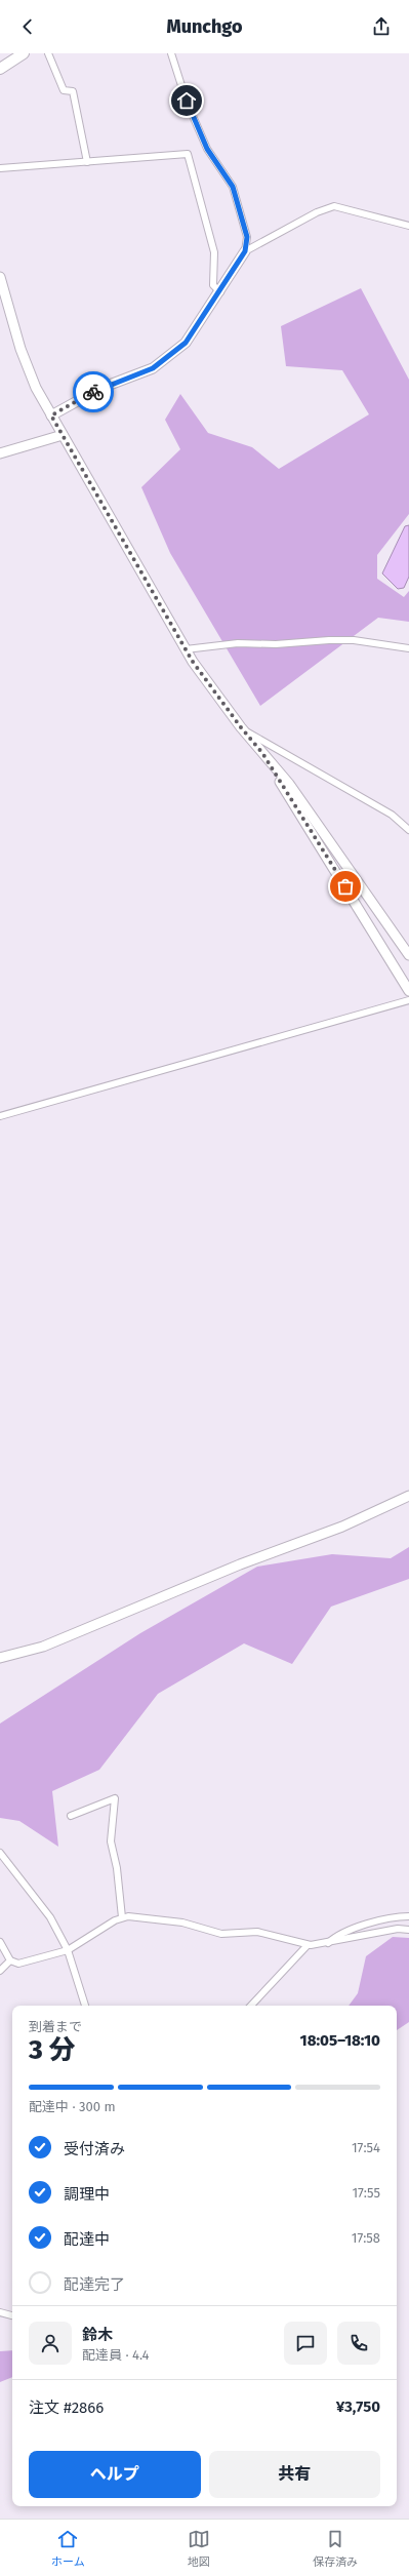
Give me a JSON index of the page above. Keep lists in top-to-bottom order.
{
  "page": {
    "header": "Munchgo",
    "heading": ["3 分", "到着まで", "18:05–18:10"],
    "panel": [
      "鈴木",
      "配達員 · 4.4",
      "注文 #2866",
      "¥3,750"
    ],
    "bar": "配達中 · 300 m",
    "list": [
      ["受付済み", "17:54"],
      ["調理中", "17:55"],
      ["配達中", "17:58"],
      "配達完了"
    ],
    "buttons": ["ヘルプ", "共有"],
    "tabs": ["ホーム", "地図", "保存済み"]
  }
}
